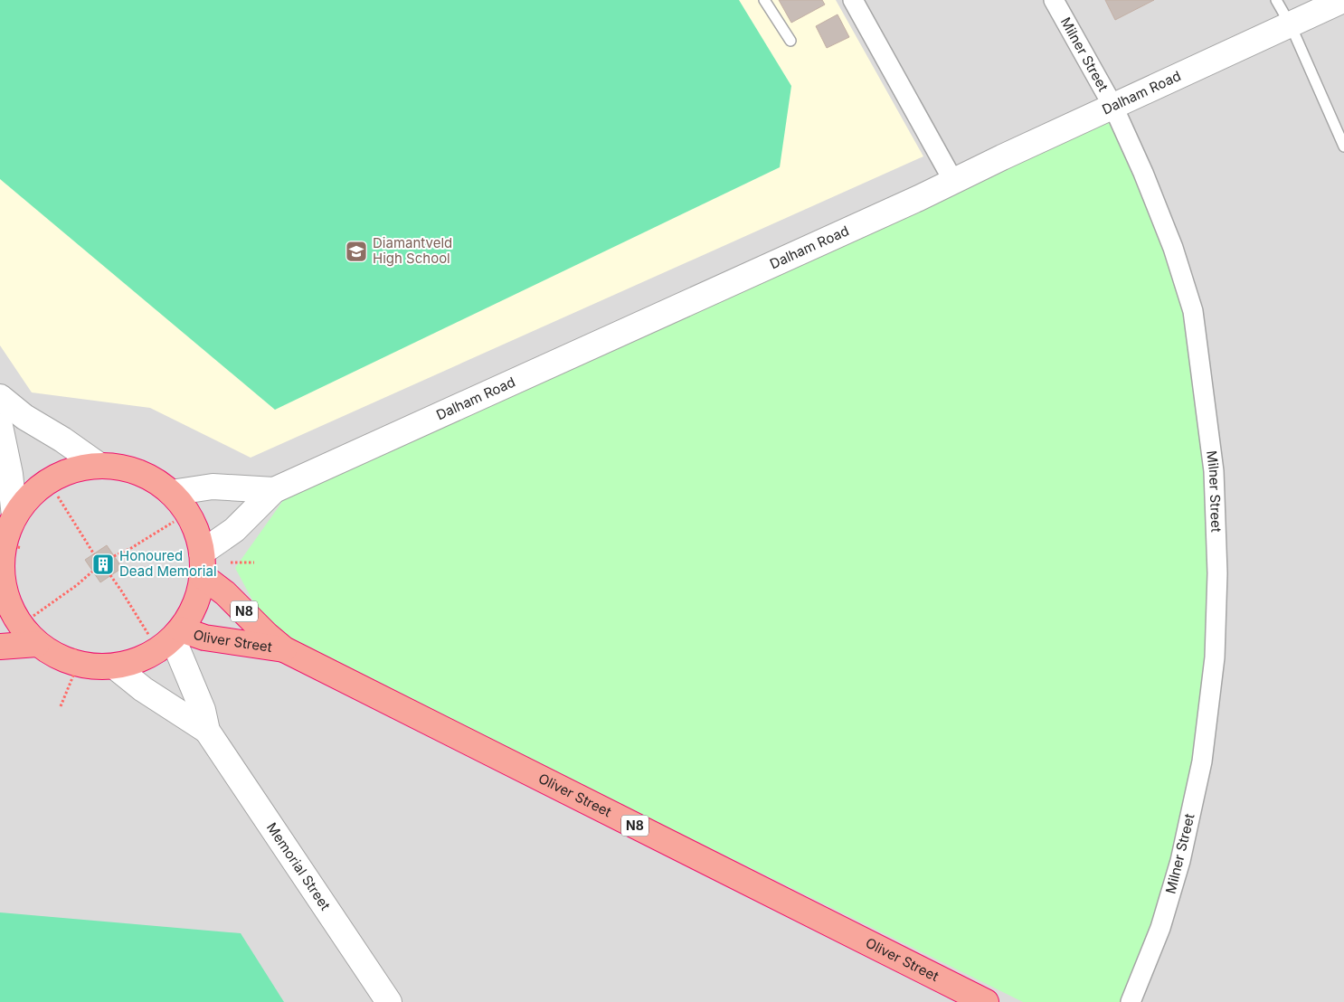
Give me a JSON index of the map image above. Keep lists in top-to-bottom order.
{
  "streets": {
    "highway": ["N8", "Oliver Street"],
    "street": ["Milner Street", "Dalham Road", "Memorial Street"]
  },
  "crossings": [
    ["Milner Street", "Dalham Road"],
    ["Dalham Road", "Oliver Street"],
    ["Oliver Street", "Memorial Street"]
  ],
  "places": {
    "school or university": ["Diamantveld High School"],
    "building": ["Honoured Dead Memorial"]
  }
}
